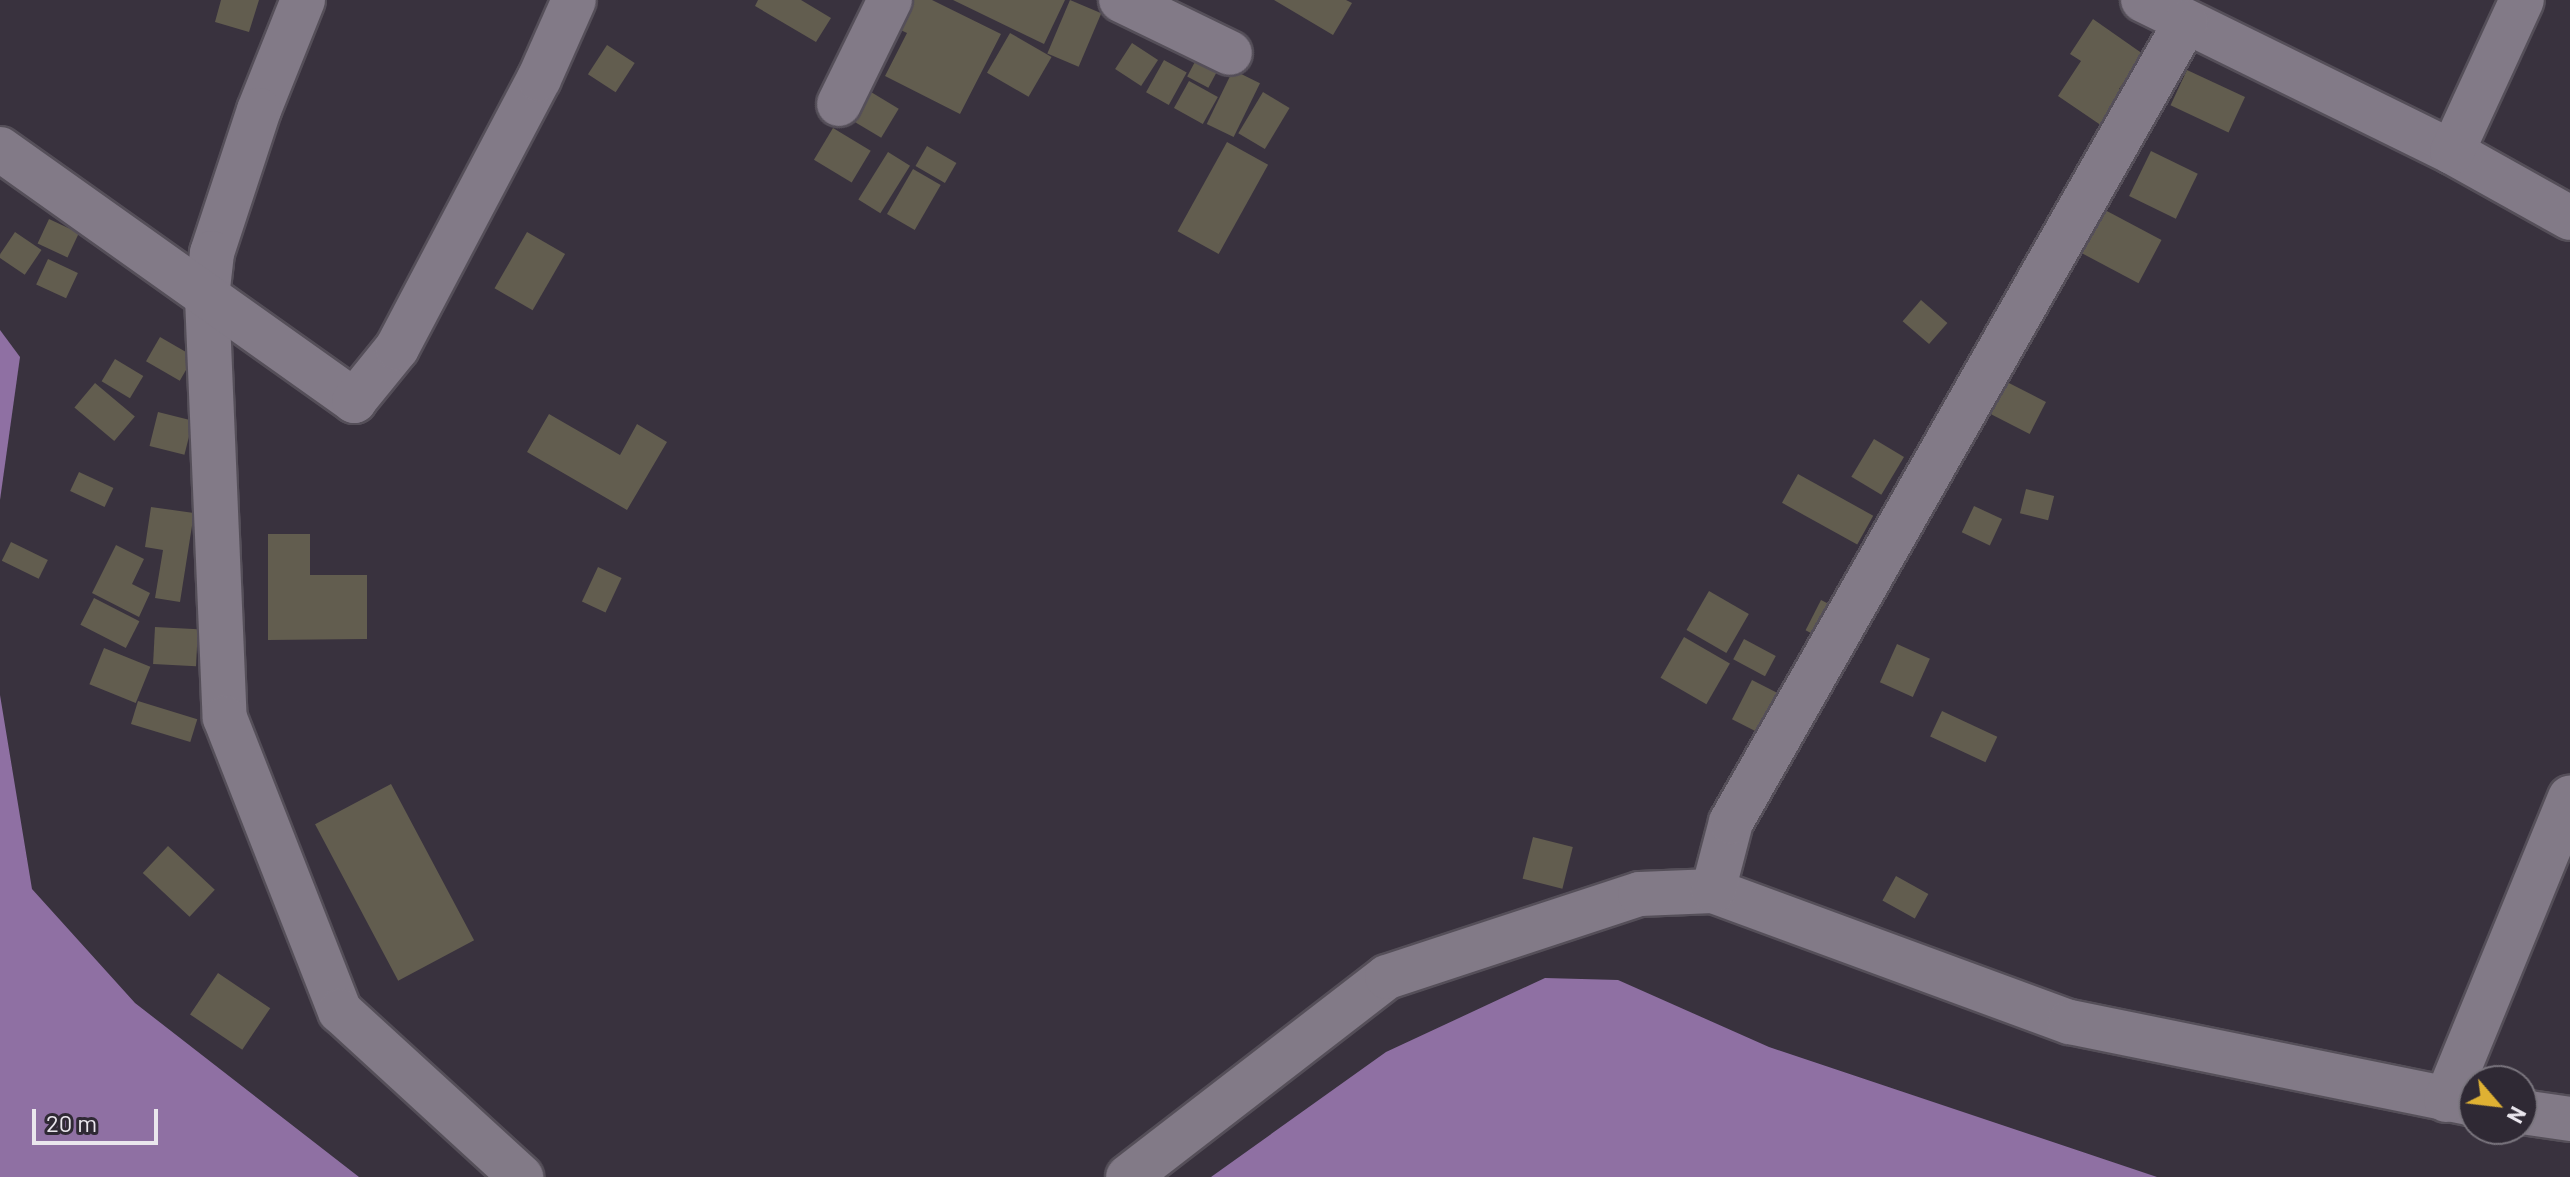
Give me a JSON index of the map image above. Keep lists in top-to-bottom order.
{
  "scale_bar": "20 m",
  "north": "bottom right"
}
